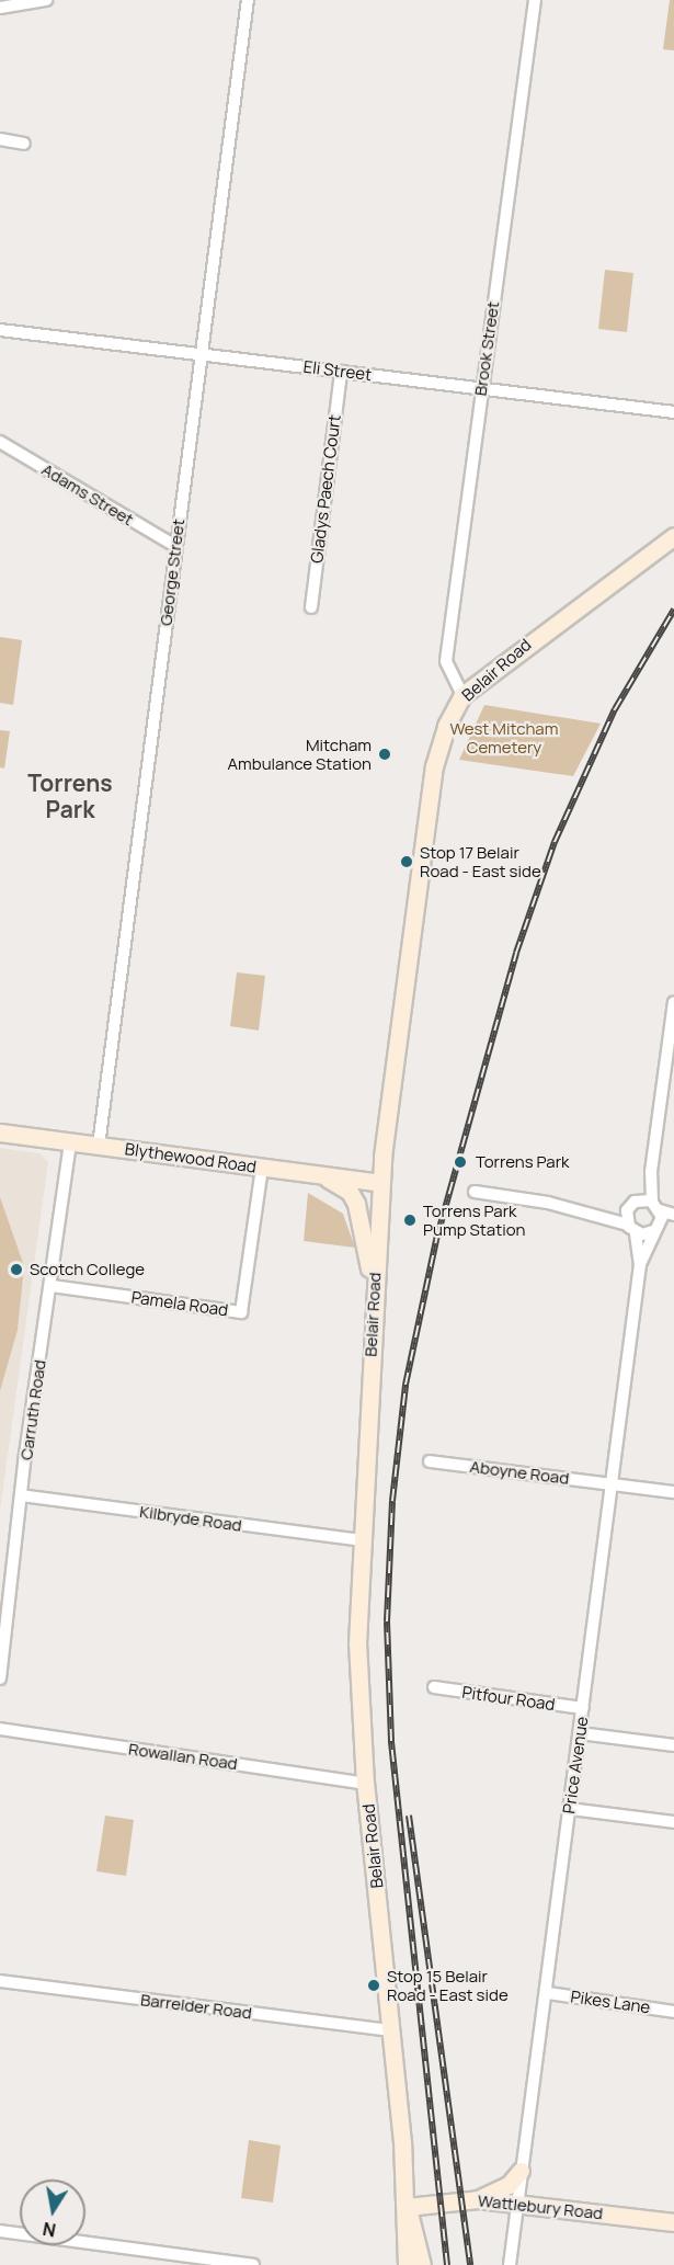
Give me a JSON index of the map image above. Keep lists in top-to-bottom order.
{
  "streets": {
    "main road": ["Belair Road", "Blythewood Road", "Wattlebury Road"],
    "street": [
      "Brook Street",
      "Eli Street",
      "Gladys Paech Court",
      "Adams Street",
      "George Street",
      "Pamela Road",
      "Carruth Road",
      "Aboyne Road",
      "Kilbryde Road",
      "Pitfour Road",
      "Rowallan Road",
      "Price Avenue",
      "Pikes Lane",
      "Barrelder Road"
    ]
  },
  "crossings": [
    ["Brook Street", "Eli Street"],
    ["Brook Street", "Belair Road"],
    ["Eli Street", "Gladys Paech Court"],
    ["Eli Street", "George Street"],
    ["Adams Street", "George Street"],
    ["George Street", "Blythewood Road"],
    ["Belair Road", "Blythewood Road"],
    ["Belair Road", "Kilbryde Road"],
    ["Belair Road", "Rowallan Road"],
    ["Belair Road", "Barrelder Road"],
    ["Belair Road", "Wattlebury Road"],
    ["Blythewood Road", "Pamela Road"],
    ["Blythewood Road", "Carruth Road"],
    ["Pamela Road", "Carruth Road"],
    ["Carruth Road", "Kilbryde Road"],
    ["Aboyne Road", "Price Avenue"],
    ["Pitfour Road", "Price Avenue"],
    ["Price Avenue", "Pikes Lane"],
    ["Price Avenue", "Wattlebury Road"]
  ],
  "districts": ["Torrens Park"],
  "parks": ["West Mitcham Cemetery"],
  "places": [
    "Mitcham Ambulance Station",
    "Stop 17 Belair Road - East side",
    "Torrens Park",
    "Torrens Park Pump Station",
    "Scotch College",
    "Stop 15 Belair Road - East side"
  ],
  "north": "bottom"
}
